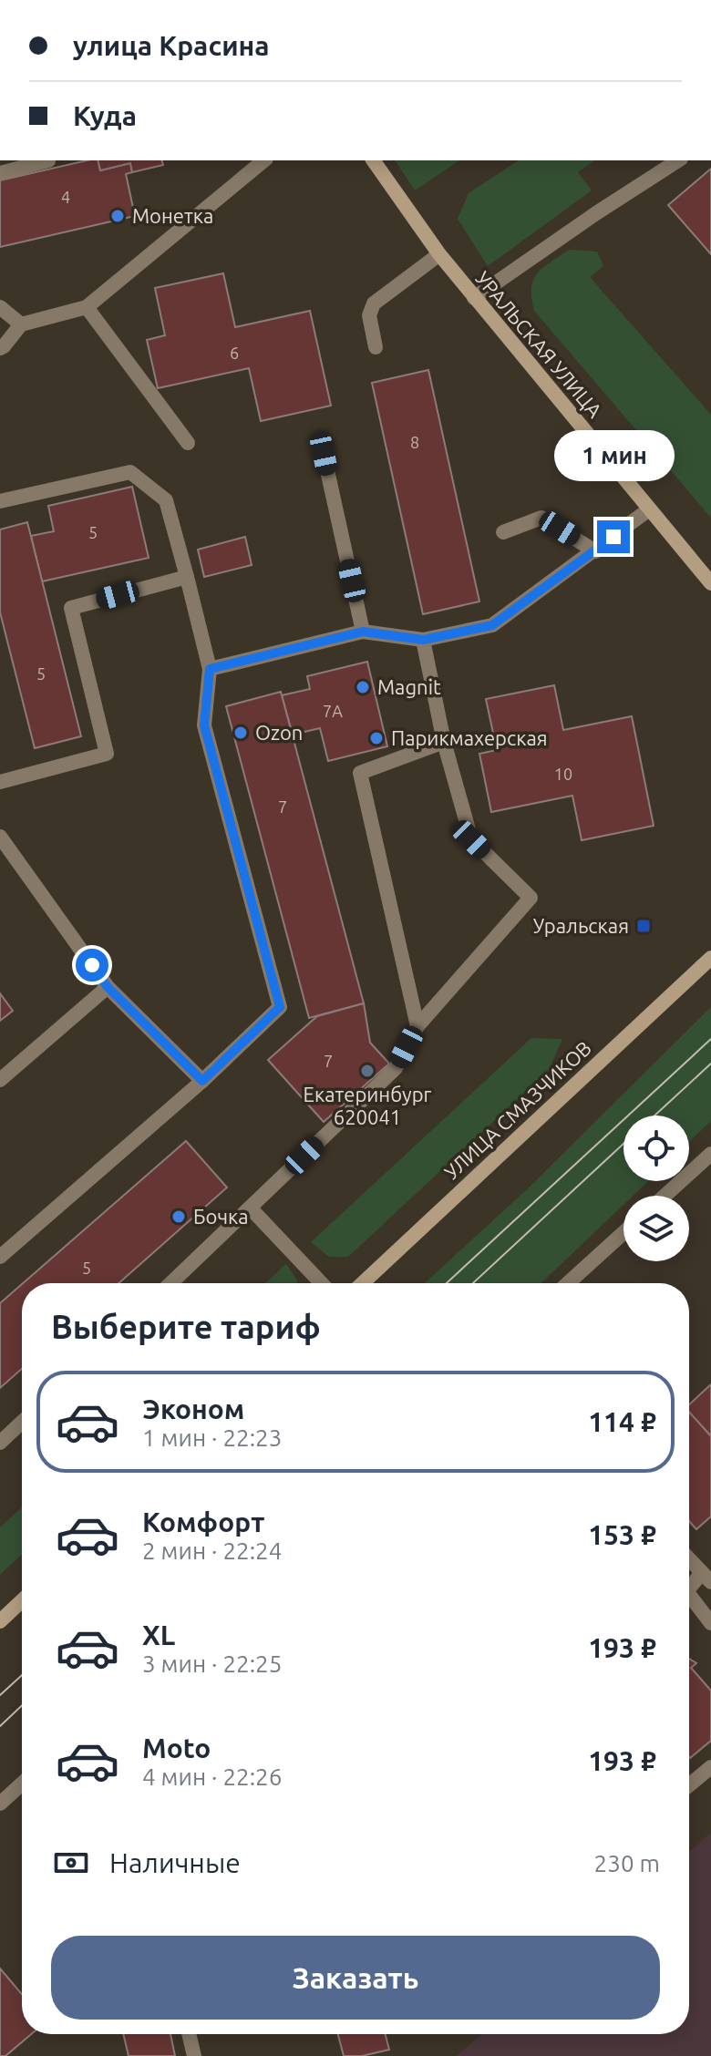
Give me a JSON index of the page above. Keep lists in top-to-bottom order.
{
  "streets": {
    "street": ["УРАЛЬСКАЯ УЛИЦА", "УЛИЦА СМАЗЧИКОВ"]
  },
  "places": {
    "other": [
      "Монетка",
      "Magnit",
      "Ozon",
      "Парикмахерская",
      "Екатеринбург 620041",
      "Бочка"
    ],
    "transit": ["Уральская"]
  },
  "house_numbers": [
    "4",
    "6",
    "8",
    "5",
    "5",
    "7А",
    "10",
    "7",
    "7",
    "5"
  ],
  "page": {
    "banner": ["улица Красина", "Куда"],
    "bubble": "1 мин",
    "heading": "Выберите тариф",
    "list": [
      {
        "name": "Эконом",
        "note": "1 мин · 22:23",
        "value": "114 ₽"
      },
      {
        "name": "Комфорт",
        "note": "2 мин · 22:24",
        "value": "153 ₽"
      },
      {
        "name": "XL",
        "note": "3 мин · 22:25",
        "value": "193 ₽"
      },
      {
        "name": "Moto",
        "note": "4 мин · 22:26",
        "value": "193 ₽"
      }
    ],
    "pay": ["Наличные", "230 m"],
    "buttons": "Заказать"
  }
}
